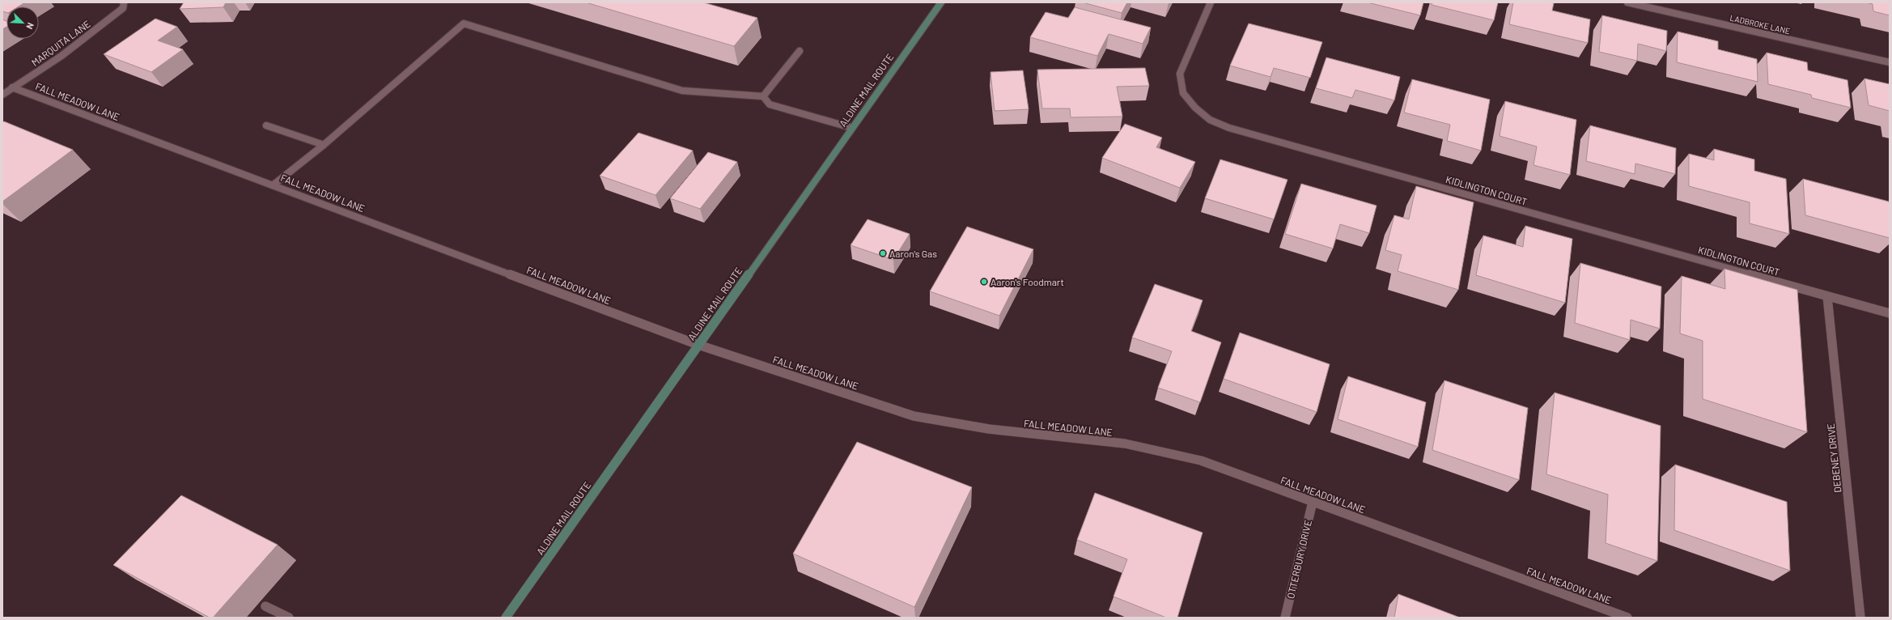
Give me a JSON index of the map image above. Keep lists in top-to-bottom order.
{
  "streets": {
    "main road": ["ALDINE MAIL ROUTE"],
    "street": [
      "LADBROKE LANE",
      "MARQUITA LANE",
      "FALL MEADOW LANE",
      "KIDLINGTON COURT",
      "DEBENEY DRIVE",
      "OTTERBURY DRIVE"
    ]
  },
  "crossings": [
    ["MARQUITA LANE", "FALL MEADOW LANE"],
    ["ALDINE MAIL ROUTE", "FALL MEADOW LANE"],
    ["FALL MEADOW LANE", "OTTERBURY DRIVE"],
    ["KIDLINGTON COURT", "DEBENEY DRIVE"]
  ],
  "places": ["Aaron's Gas", "Aaron's Foodmart"],
  "north": "bottom right"
}
